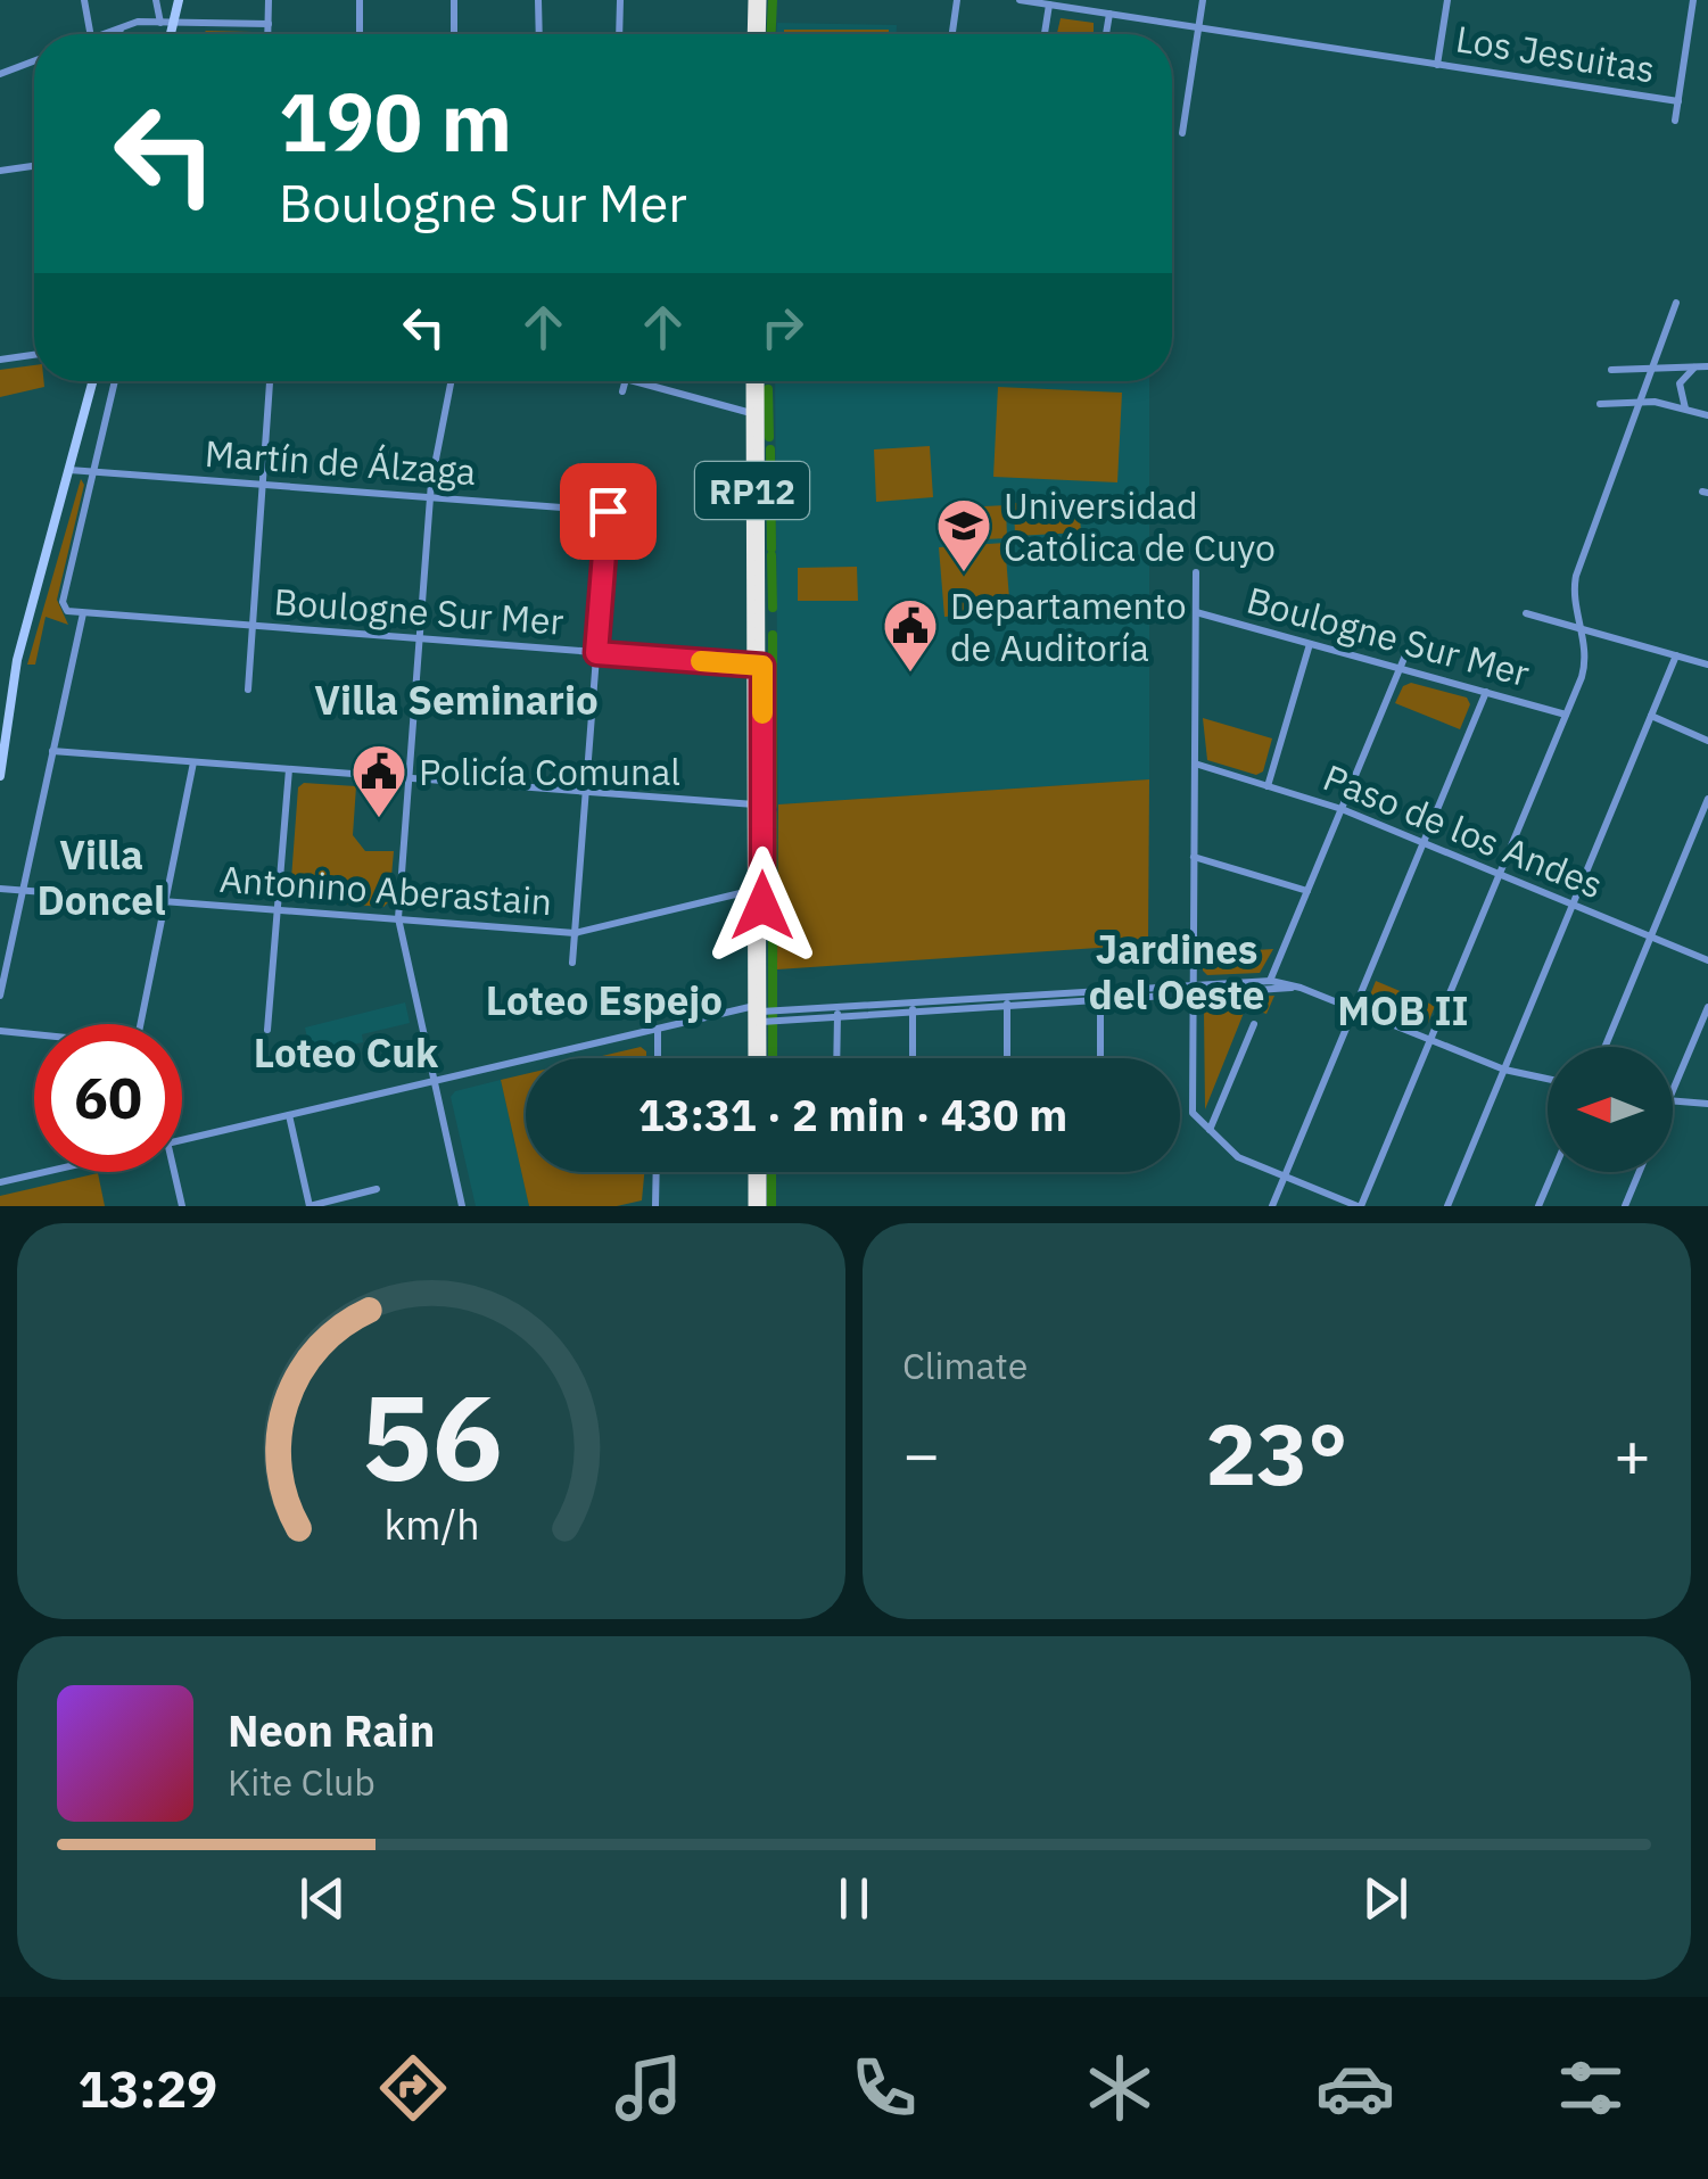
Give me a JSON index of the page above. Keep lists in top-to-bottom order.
{
  "streets": {
    "main road": ["RP12"],
    "street": [
      "Los Jesuitas",
      "Martín de Álzaga",
      "Boulogne Sur Mer",
      "Paso de los Andes",
      "Antonino Aberastain"
    ]
  },
  "crossings": [
    ["Martín de Álzaga", "Boulogne Sur Mer"],
    ["RP12", "Boulogne Sur Mer"],
    ["RP12", "Antonino Aberastain"]
  ],
  "districts": [
    "Villa Seminario",
    "Villa Doncel",
    "Jardines del Oeste",
    "Loteo Espejo",
    "MOB II",
    "Loteo Cuk"
  ],
  "places": {
    "school or university": ["Universidad Católica de Cuyo"],
    "public building": ["Departamento de Auditoría", "Policía Comunal"]
  },
  "north": "left",
  "page": {
    "turn": ["190 m", "Boulogne Sur Mer"],
    "limit": "60",
    "trip": "13:31 · 2 min · 430 m",
    "tile": "Climate",
    "heat": ["−", "23°", "+"],
    "song": ["Neon Rain", "Kite Club"],
    "tabs": "13:29",
    "gauge": ["56", "km/h"]
  }
}
